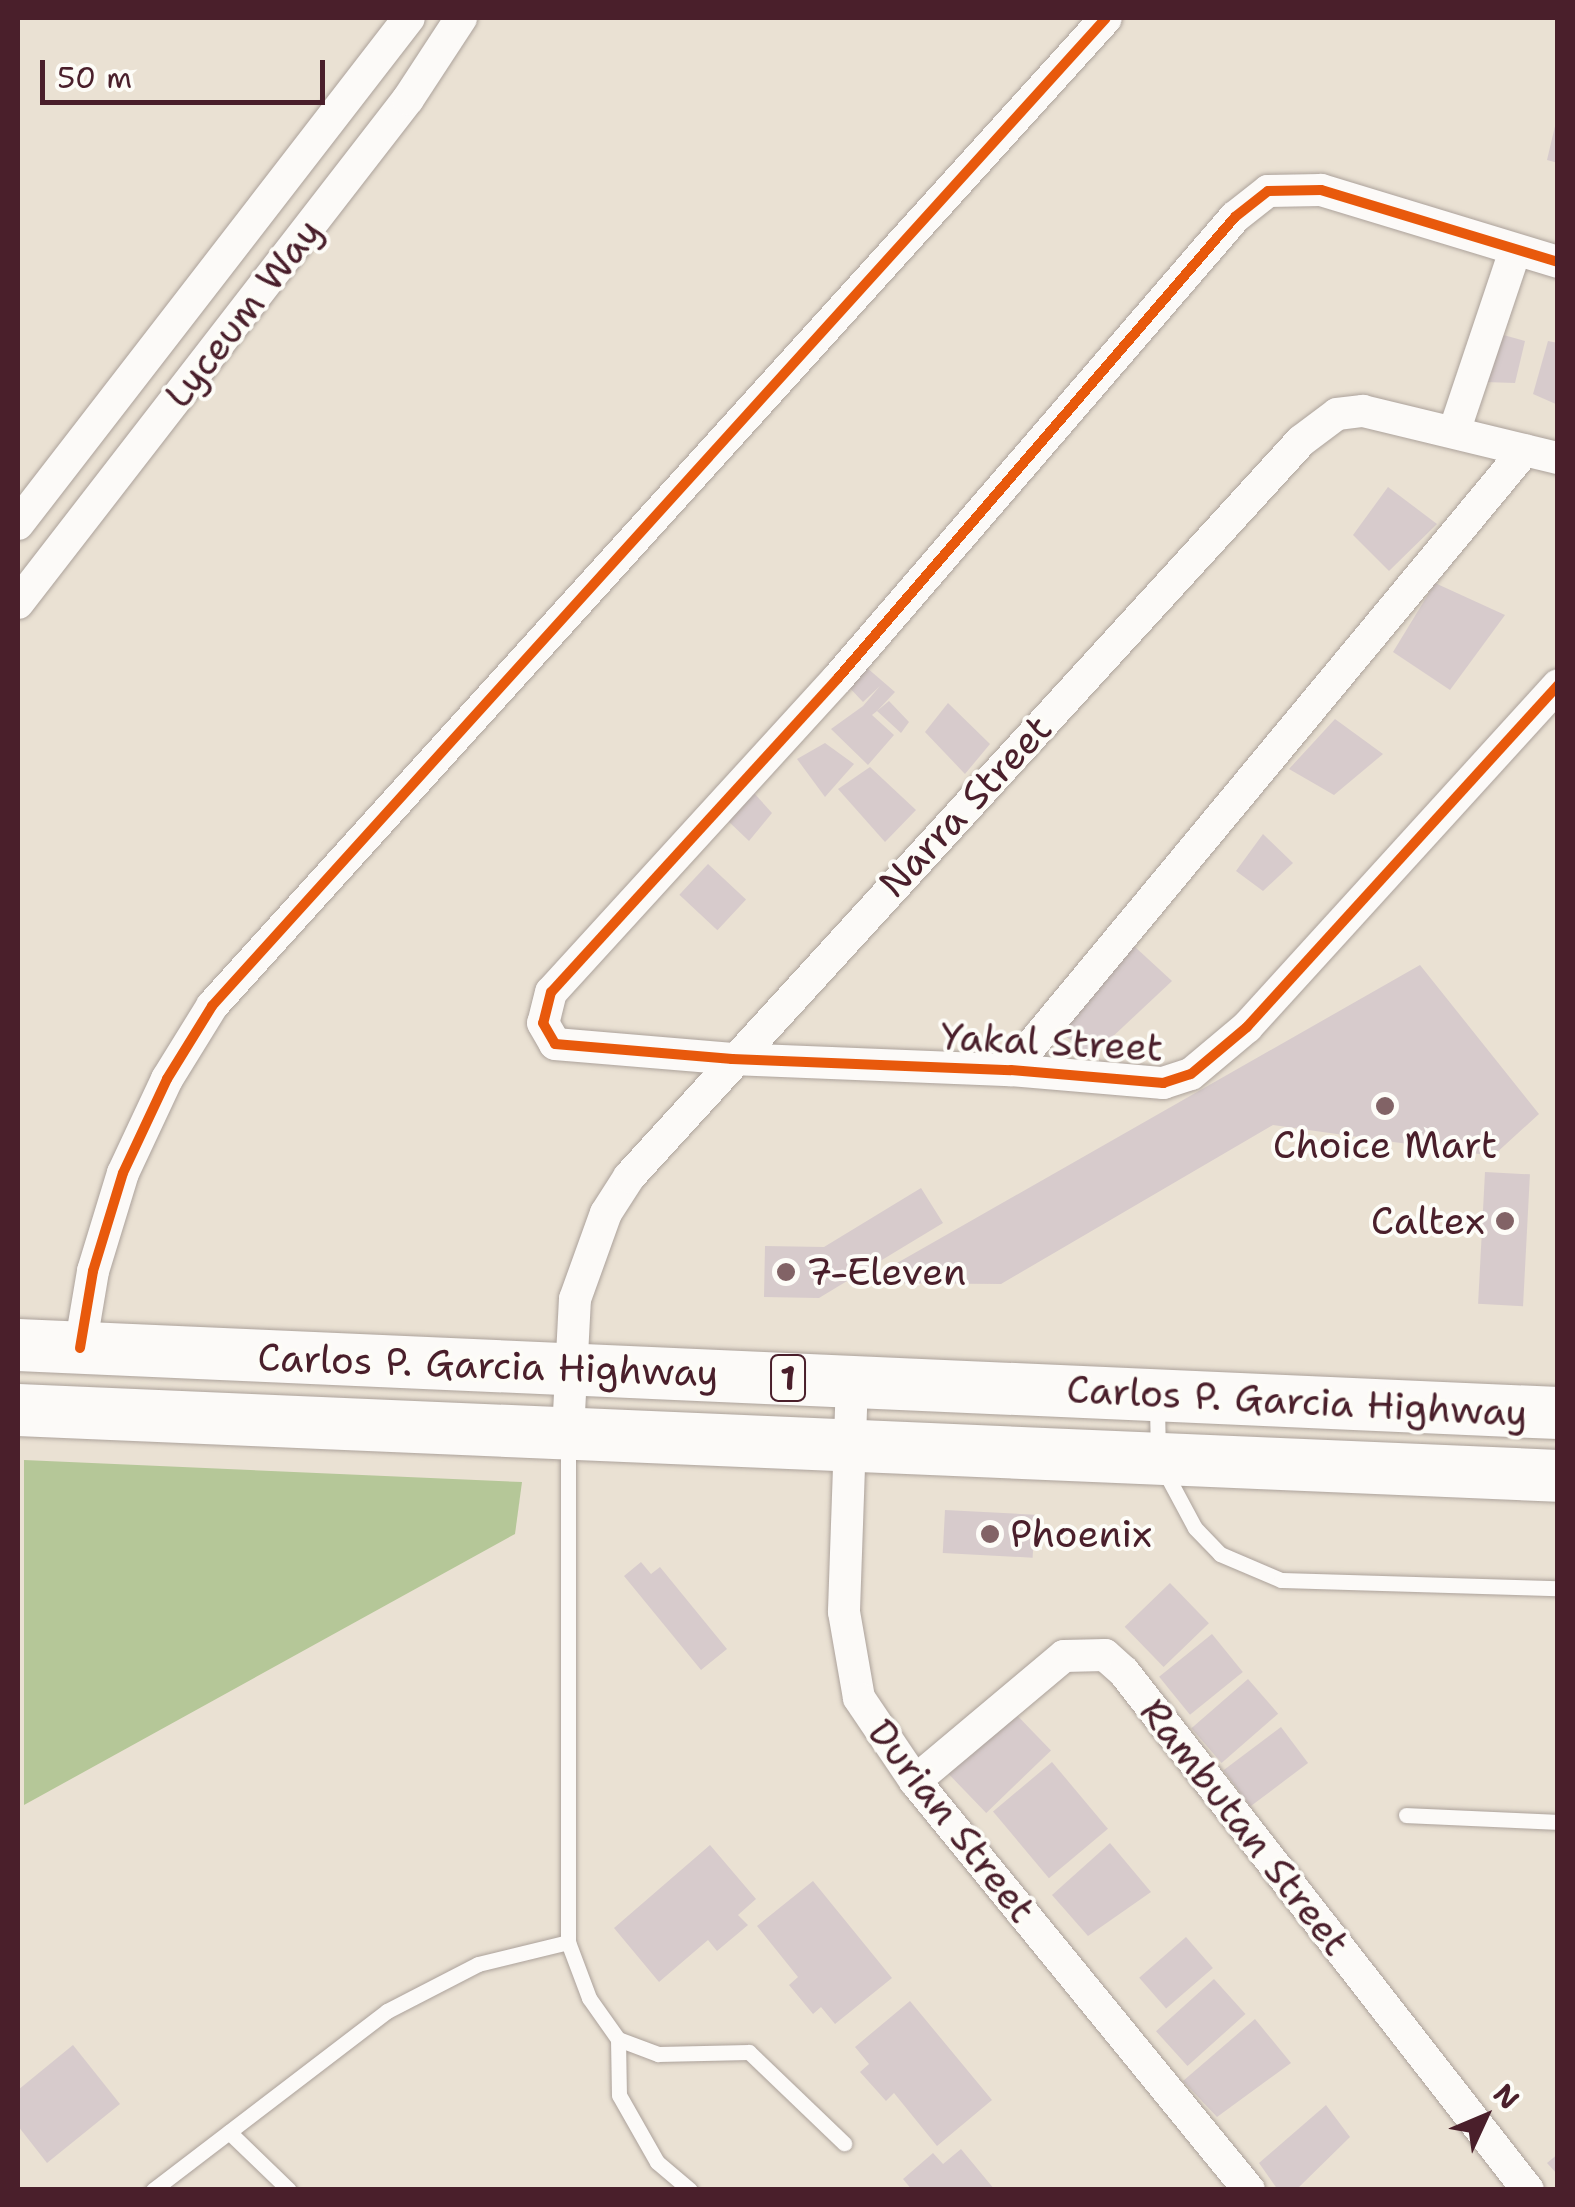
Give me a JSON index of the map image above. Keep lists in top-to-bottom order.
{
  "streets": {
    "highway": ["Carlos P. Garcia Highway", "1"],
    "street": [
      "Lyceum Way",
      "Narra Street",
      "Yakal Street",
      "Durian Street",
      "Rambutan Street"
    ]
  },
  "crossings": [
    ["Narra Street", "Yakal Street"],
    ["Narra Street", "Carlos P. Garcia Highway"],
    ["Carlos P. Garcia Highway", "Durian Street"],
    ["Durian Street", "Rambutan Street"]
  ],
  "places": [
    "Choice Mart",
    "Caltex",
    "7-Eleven",
    "Phoenix"
  ],
  "scale_bar": "50 m",
  "north": "top right"
}
